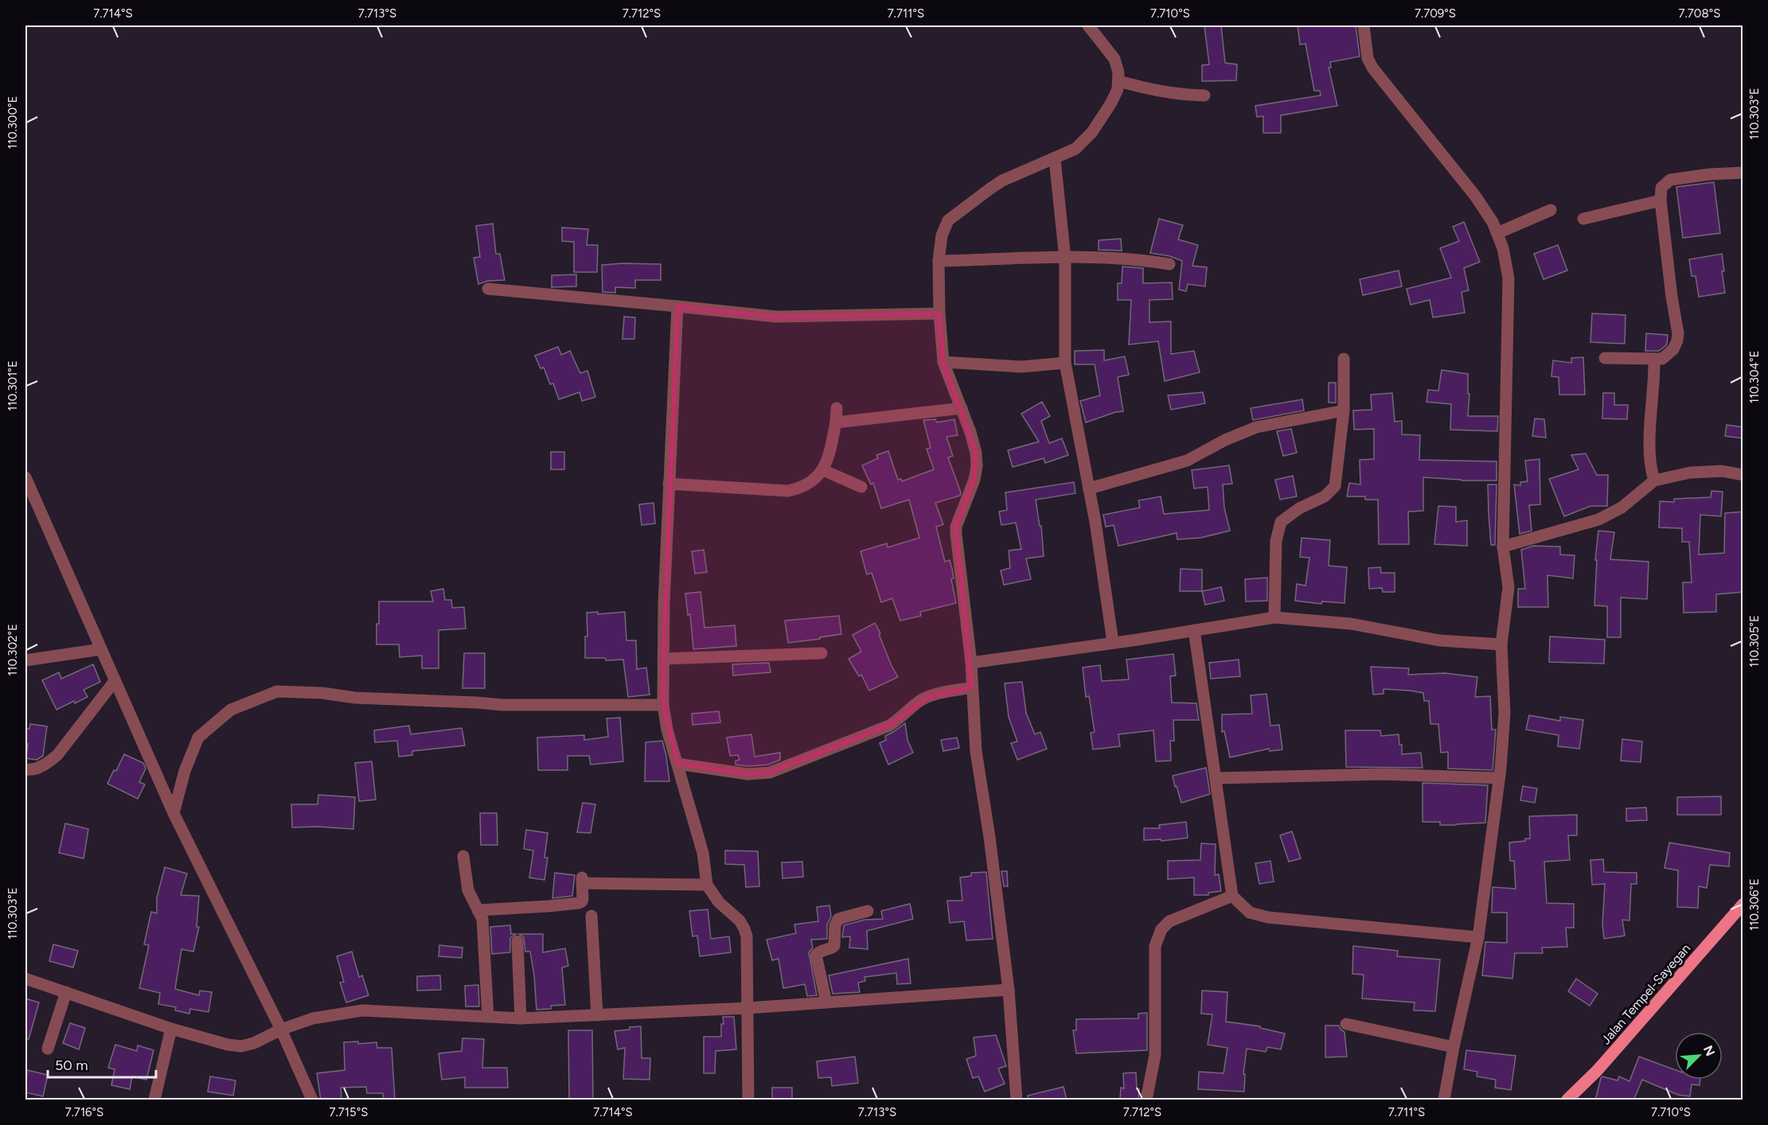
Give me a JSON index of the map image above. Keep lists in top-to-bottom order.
{
  "streets": {
    "main road": ["Jalan Tempel-Sayegan"]
  },
  "scale_bar": "50 m",
  "north": "top right",
  "coordinates": [
    "7.714°S",
    "7.713°S",
    "7.712°S",
    "7.711°S",
    "7.710°S",
    "7.709°S",
    "7.708°S",
    "110.303°E",
    "110.300°E",
    "110.304°E",
    "110.301°E",
    "110.305°E",
    "110.302°E",
    "110.306°E",
    "7.716°S",
    "7.715°S"
  ]
}
